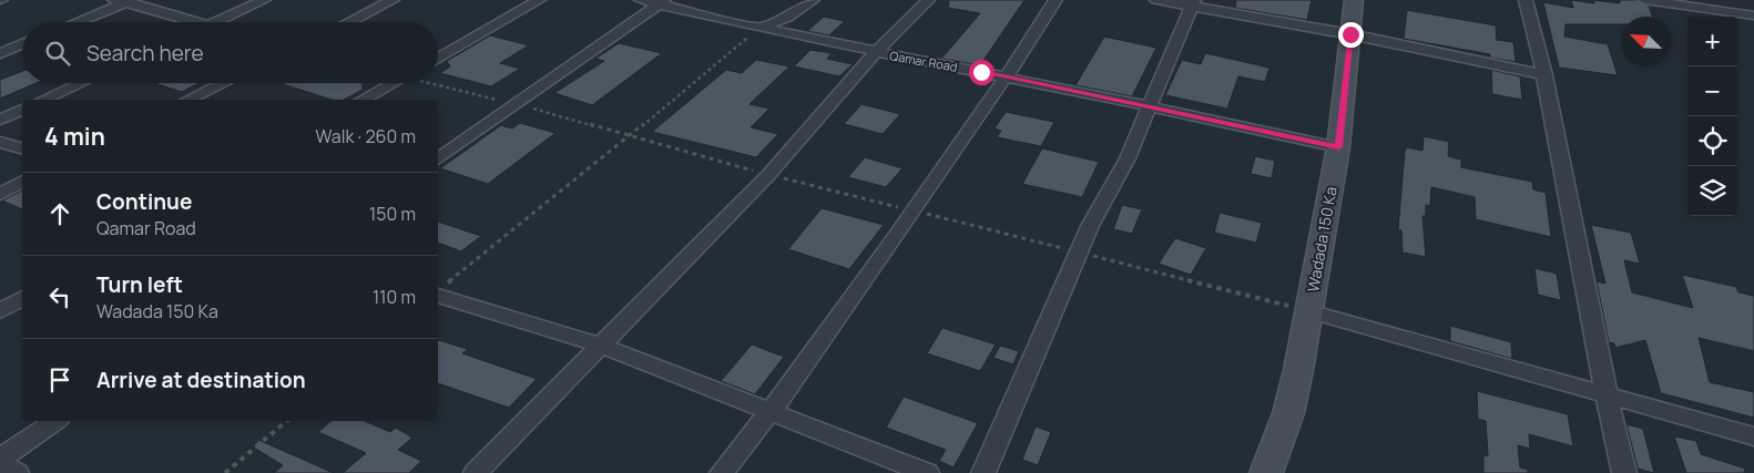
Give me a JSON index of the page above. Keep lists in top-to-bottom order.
{
  "streets": {
    "street": ["Qamar Road", "Wadada 150 Ka"]
  },
  "crossings": [
    ["Qamar Road", "Wadada 150 Ka"]
  ],
  "north": "top left",
  "page": {
    "map_buttons": ["+", "−"],
    "search": "Search here",
    "heading": ["4 min", "Walk · 260 m"],
    "list": [
      ["Continue", "Qamar Road", "150 m"],
      ["Turn left", "Wadada 150 Ka", "110 m"],
      "Arrive at destination"
    ]
  }
}
